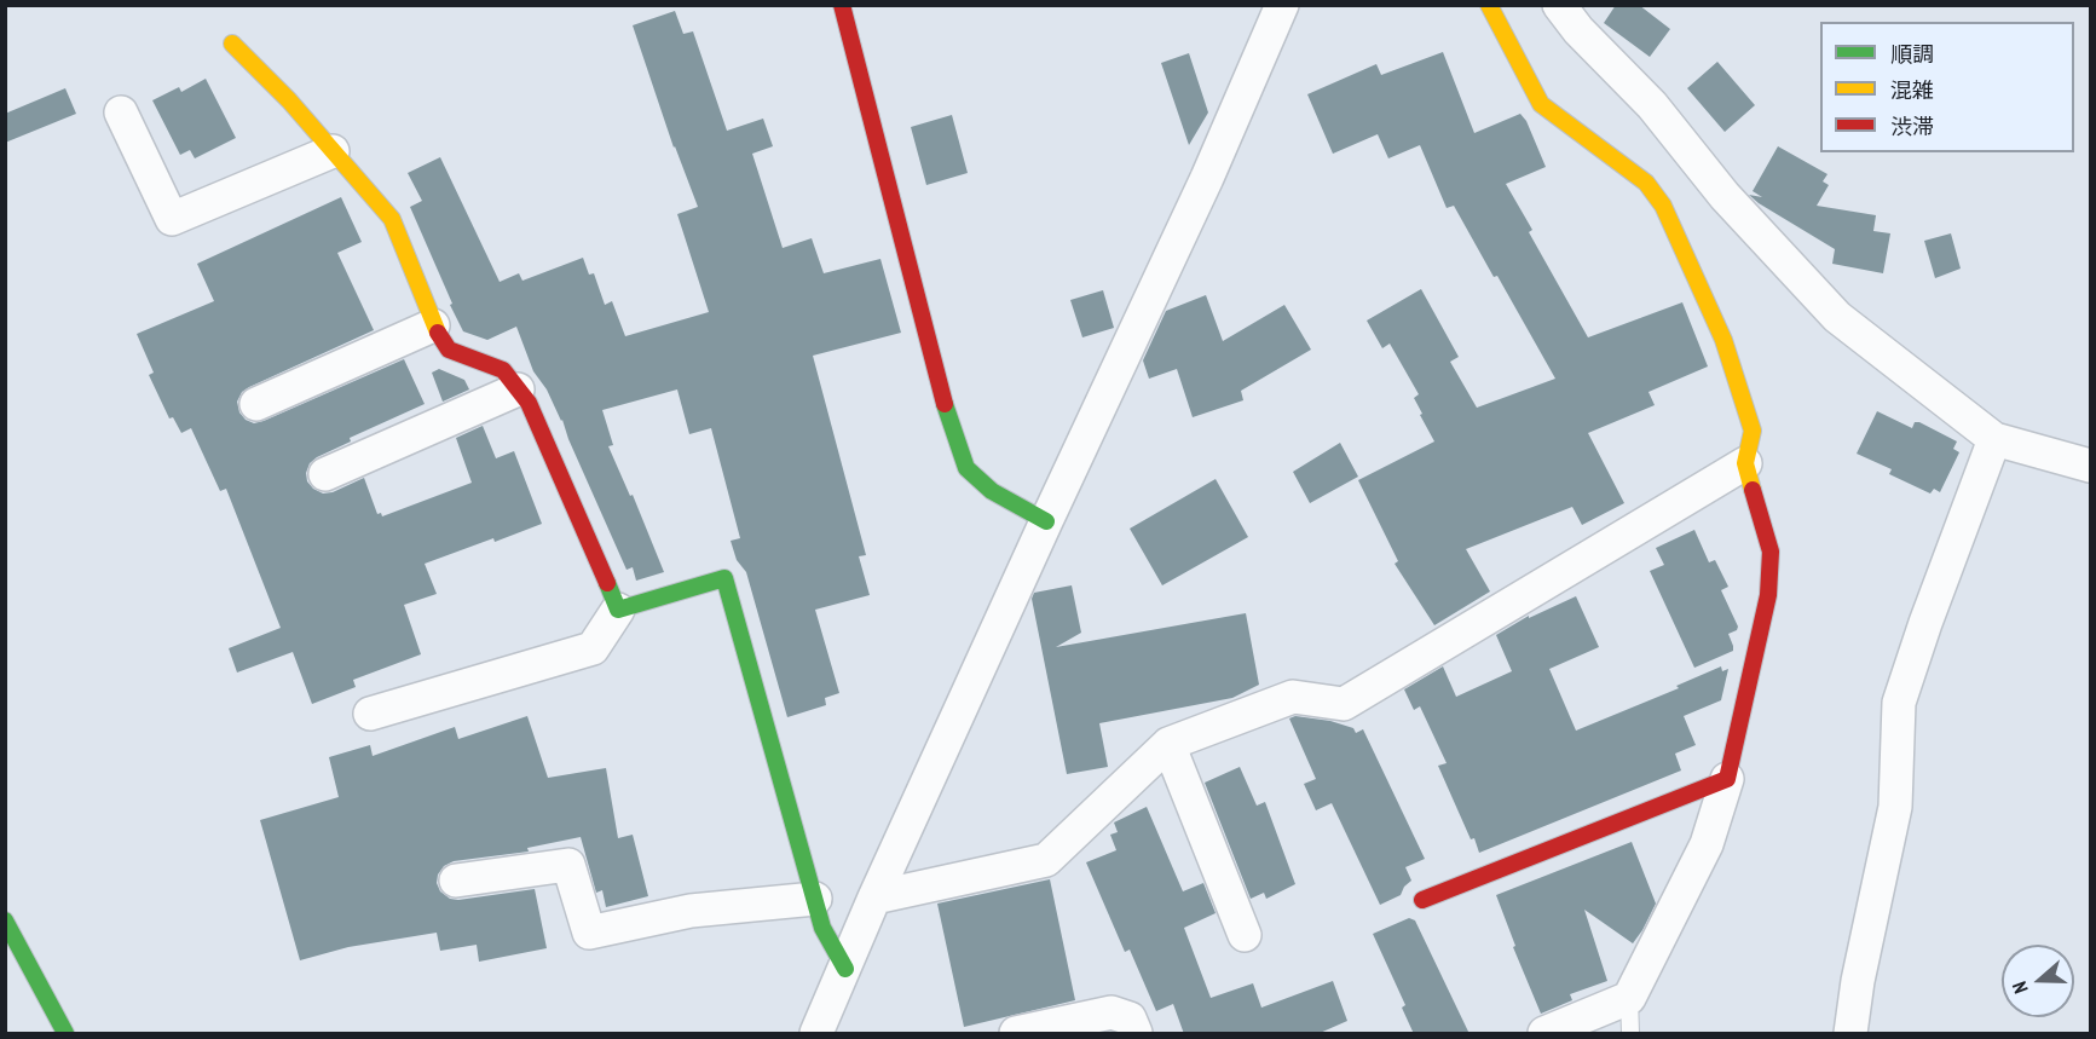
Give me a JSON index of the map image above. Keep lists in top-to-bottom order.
{
  "legend": ["順調", "混雑", "渋滞"],
  "north": "left"
}
